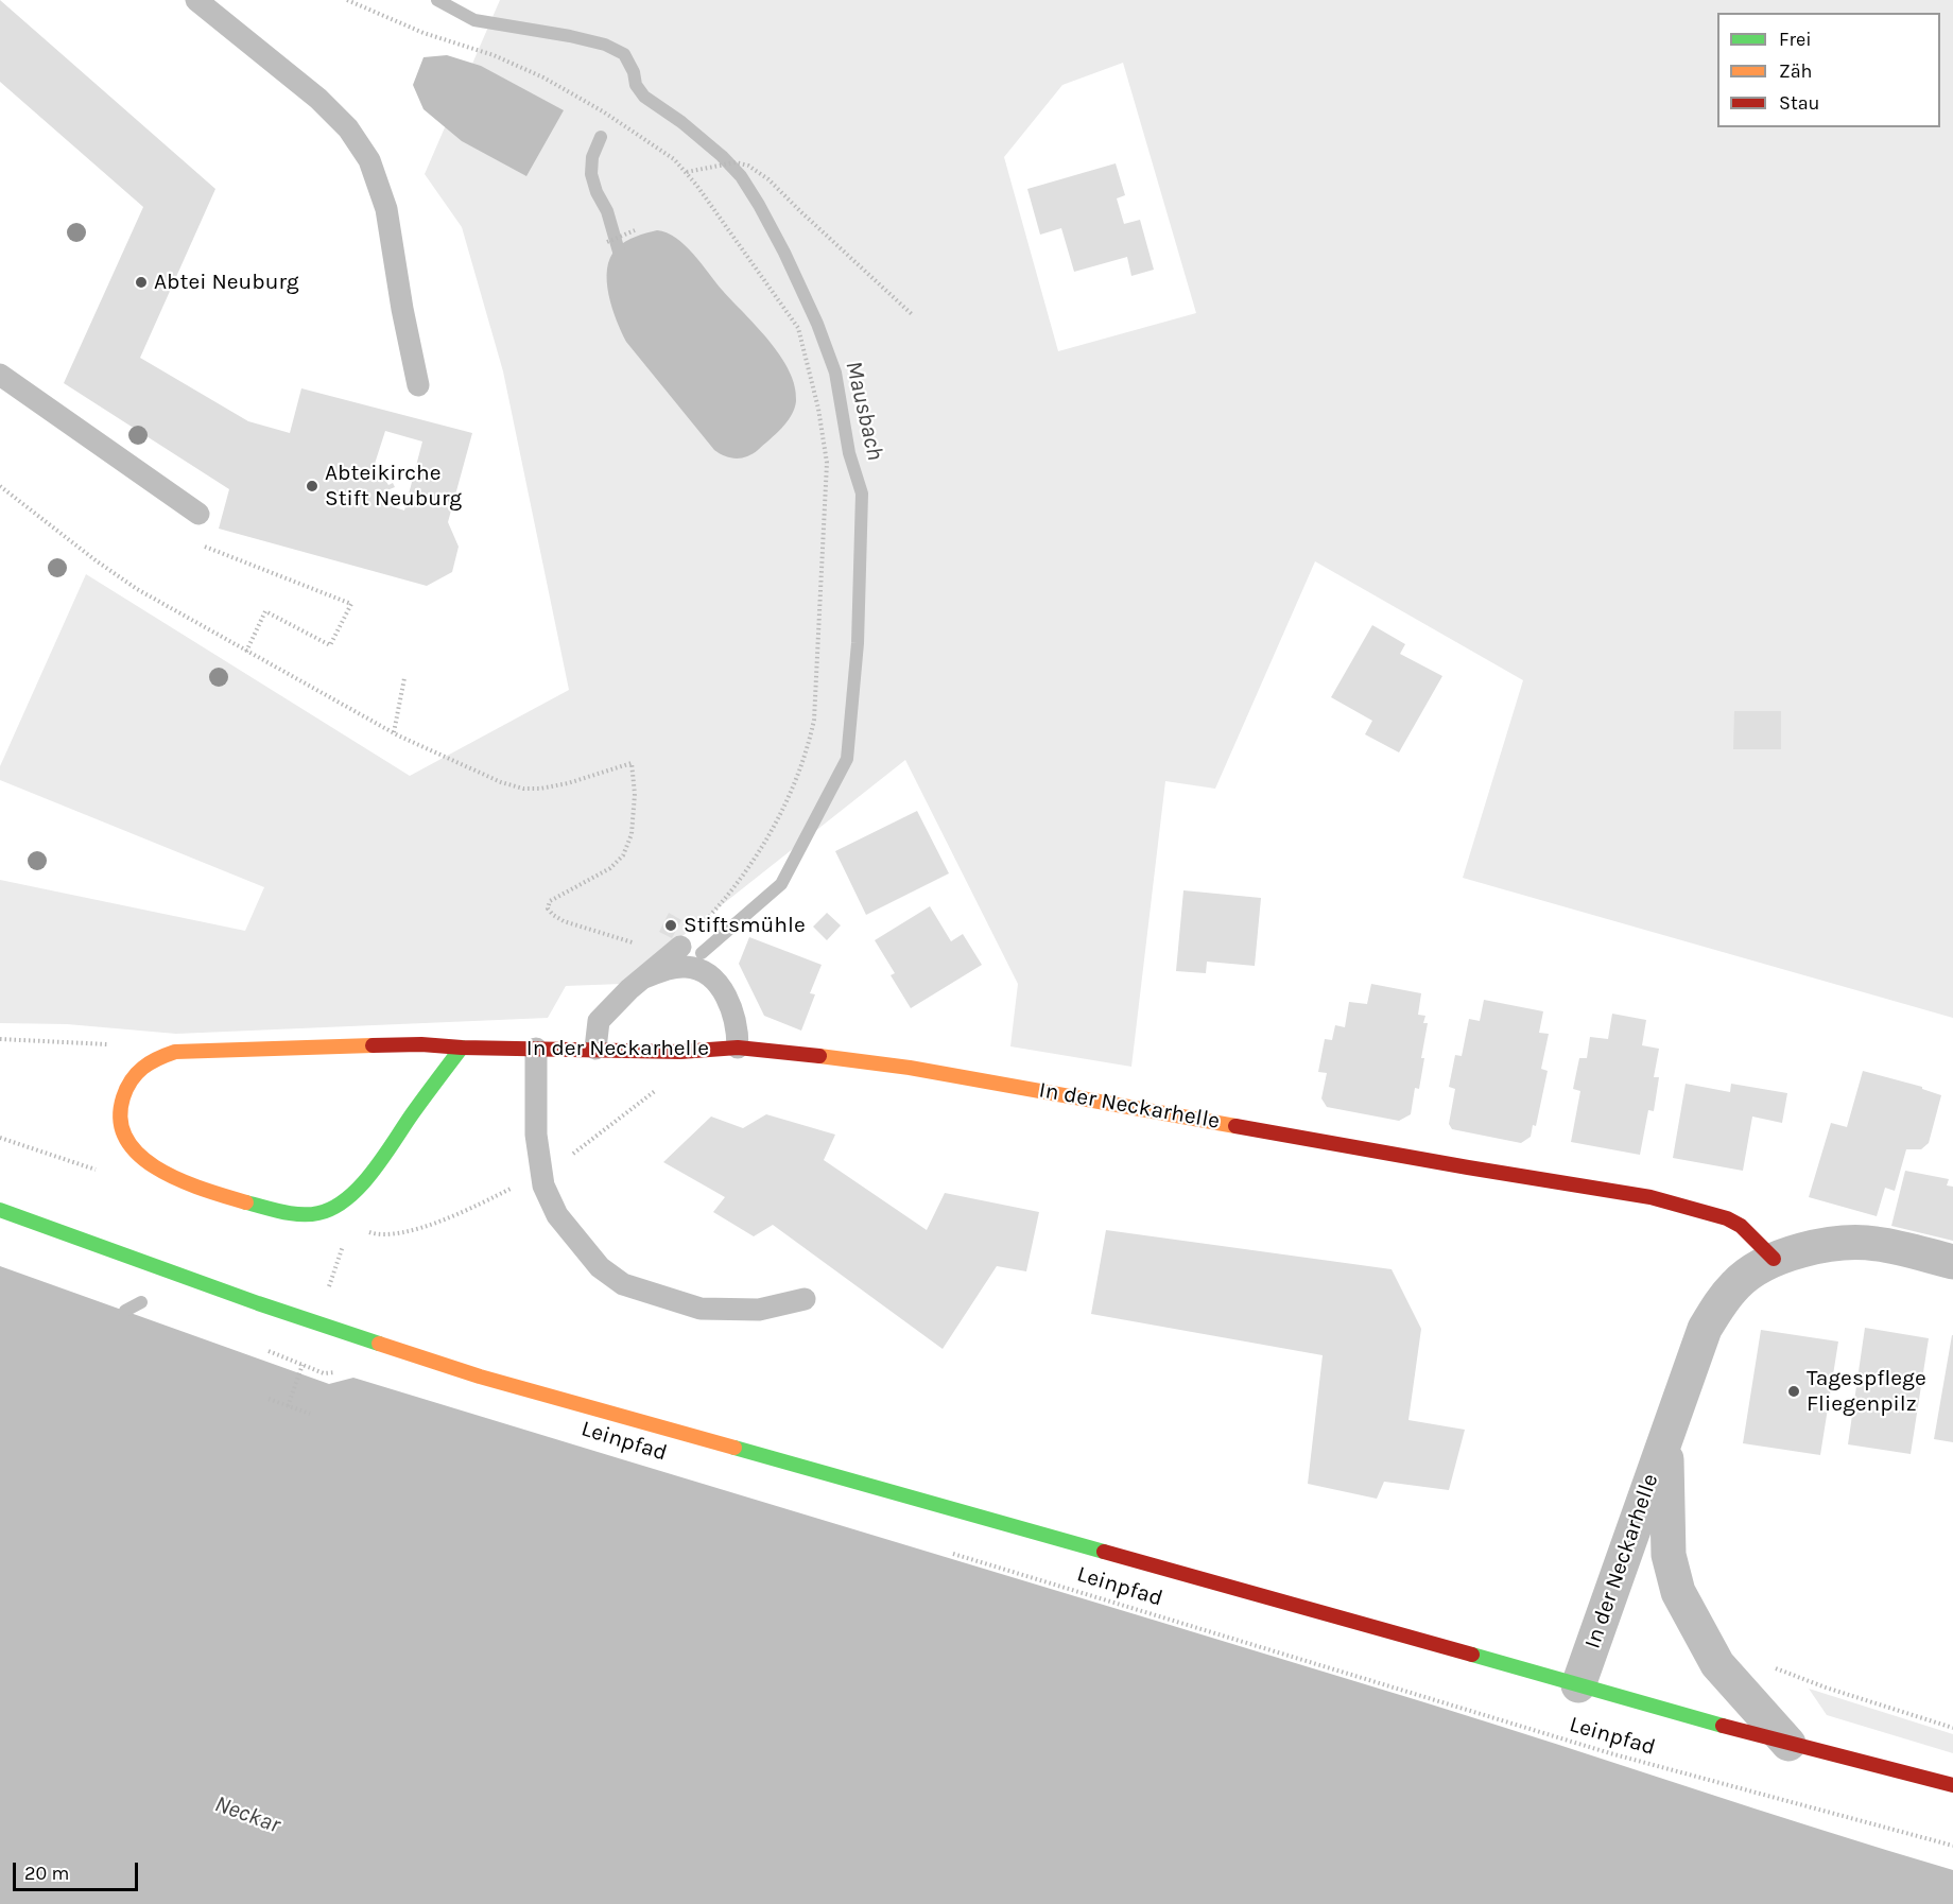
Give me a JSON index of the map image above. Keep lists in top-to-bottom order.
{
  "streets": {
    "street": ["In der Neckarhelle"],
    "path": ["Leinpfad"]
  },
  "water": ["Mausbach", "Neckar"],
  "places": [
    "Abtei Neuburg",
    "Abteikirche Stift Neuburg",
    "Stiftsmühle",
    "Tagespflege Fliegenpilz"
  ],
  "legend": ["Frei", "Zäh", "Stau"],
  "scale_bar": "20 m"
}
